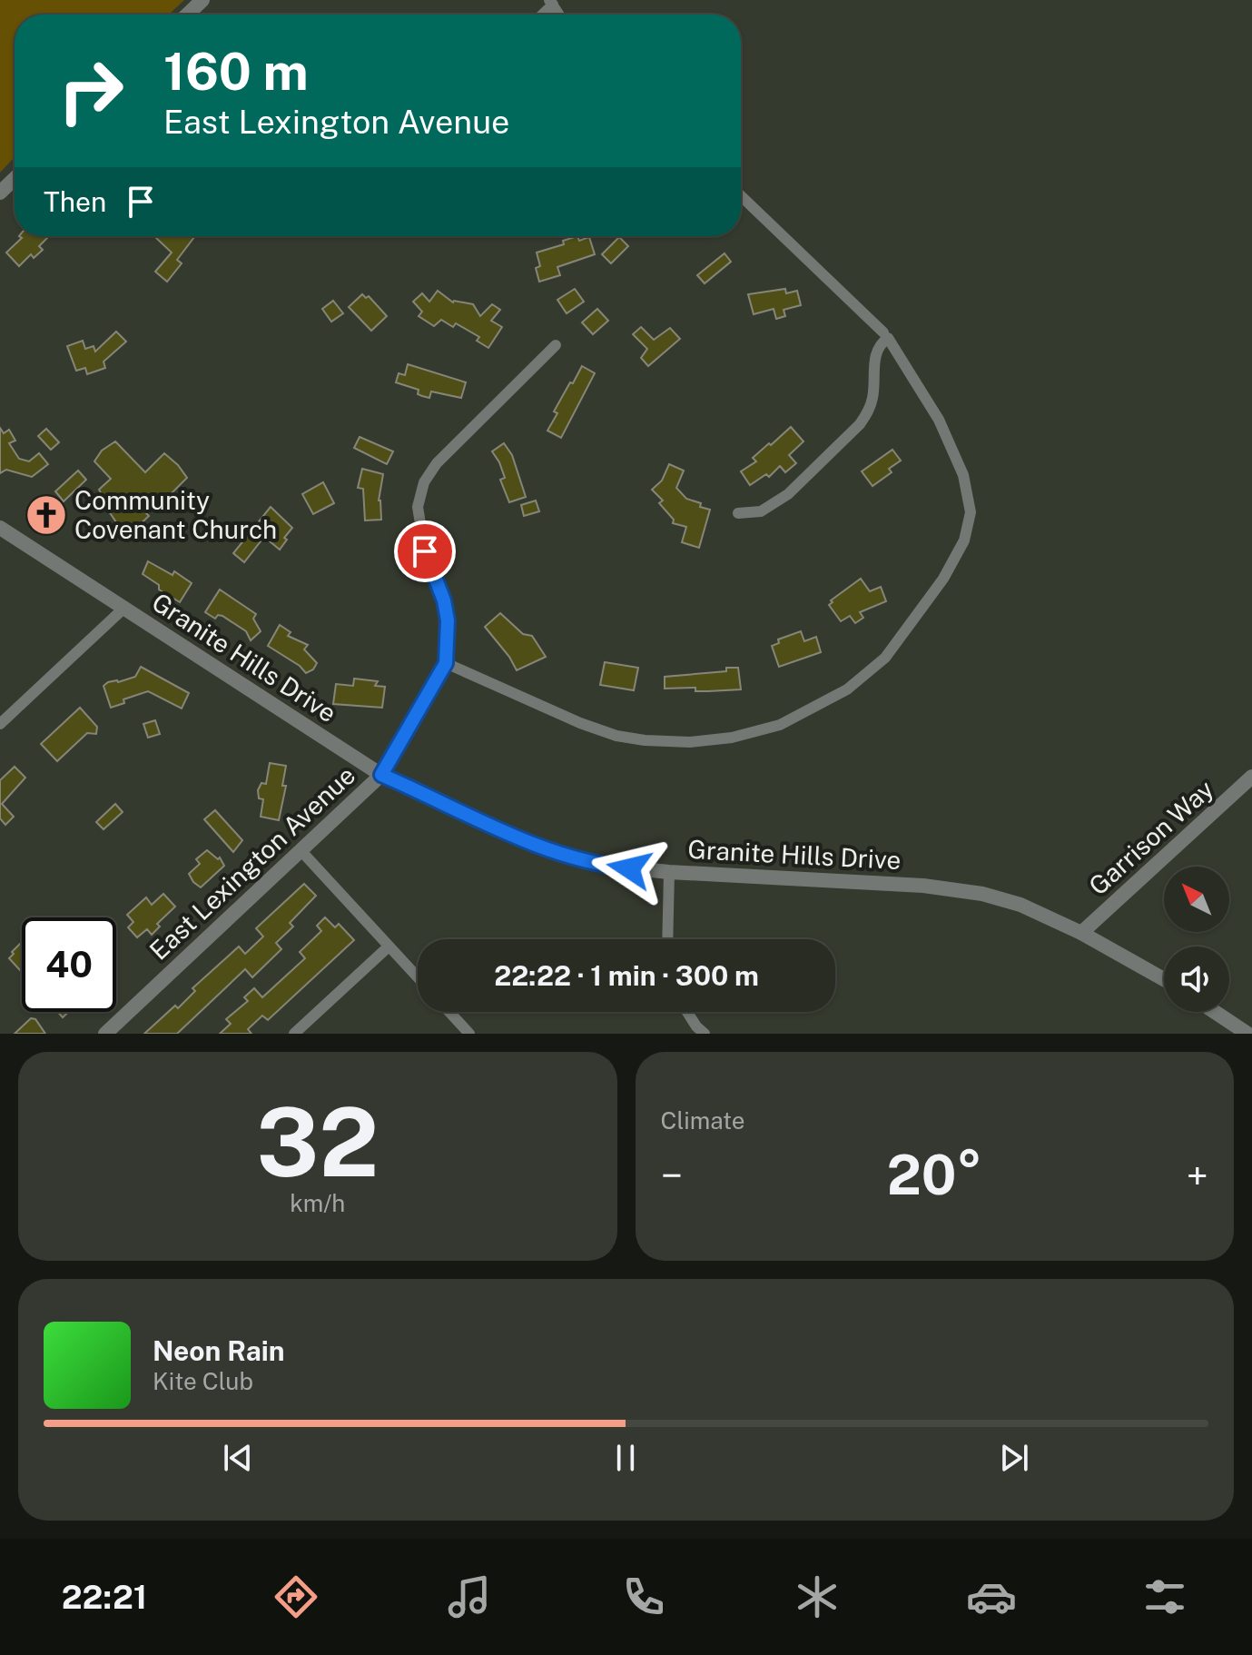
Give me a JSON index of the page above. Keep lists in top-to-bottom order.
{
  "streets": {
    "street": ["Granite Hills Drive", "Garrison Way", "East Lexington Avenue"]
  },
  "crossings": [
    ["Granite Hills Drive", "Garrison Way"],
    ["Granite Hills Drive", "East Lexington Avenue"]
  ],
  "places": {
    "church": ["Community Covenant Church"]
  },
  "north": "top left",
  "page": {
    "turn": ["160 m", "East Lexington Avenue"],
    "then": "Then",
    "limit": "40",
    "trip": "22:22 · 1 min · 300 m",
    "tile": [
      ["32", "km/h"],
      "Climate"
    ],
    "heat": ["−", "20°", "+"],
    "song": ["Neon Rain", "Kite Club"],
    "tabs": "22:21"
  }
}
